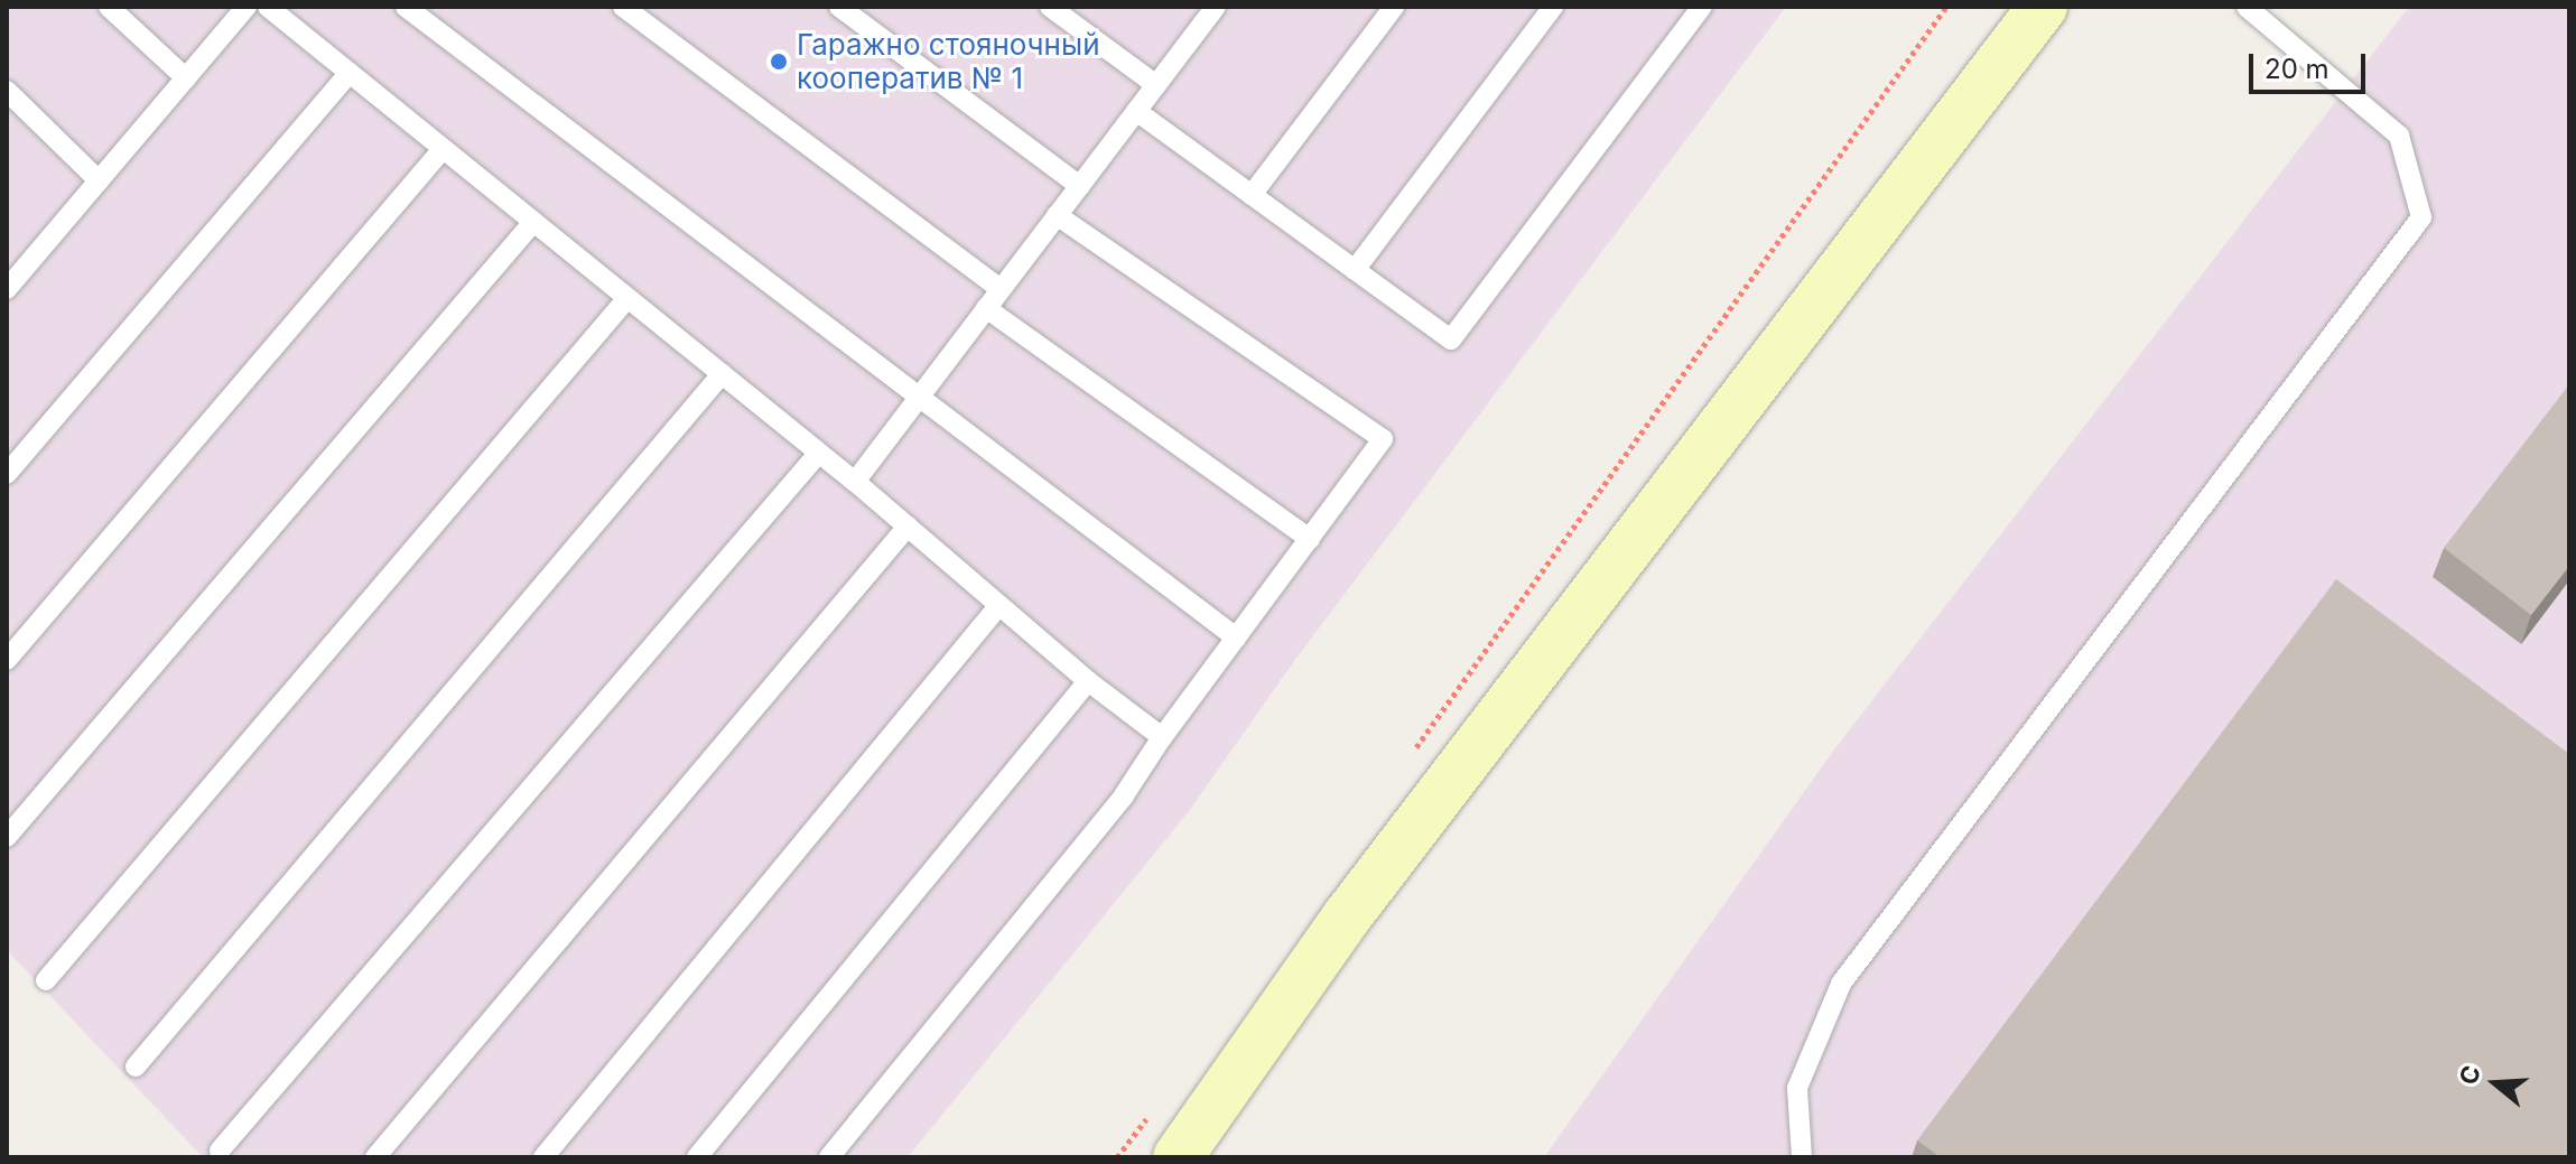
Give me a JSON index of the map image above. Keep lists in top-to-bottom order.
{
  "places": ["Гаражно стояночный кооператив № 1"],
  "scale_bar": "20 m",
  "north": "left"
}
